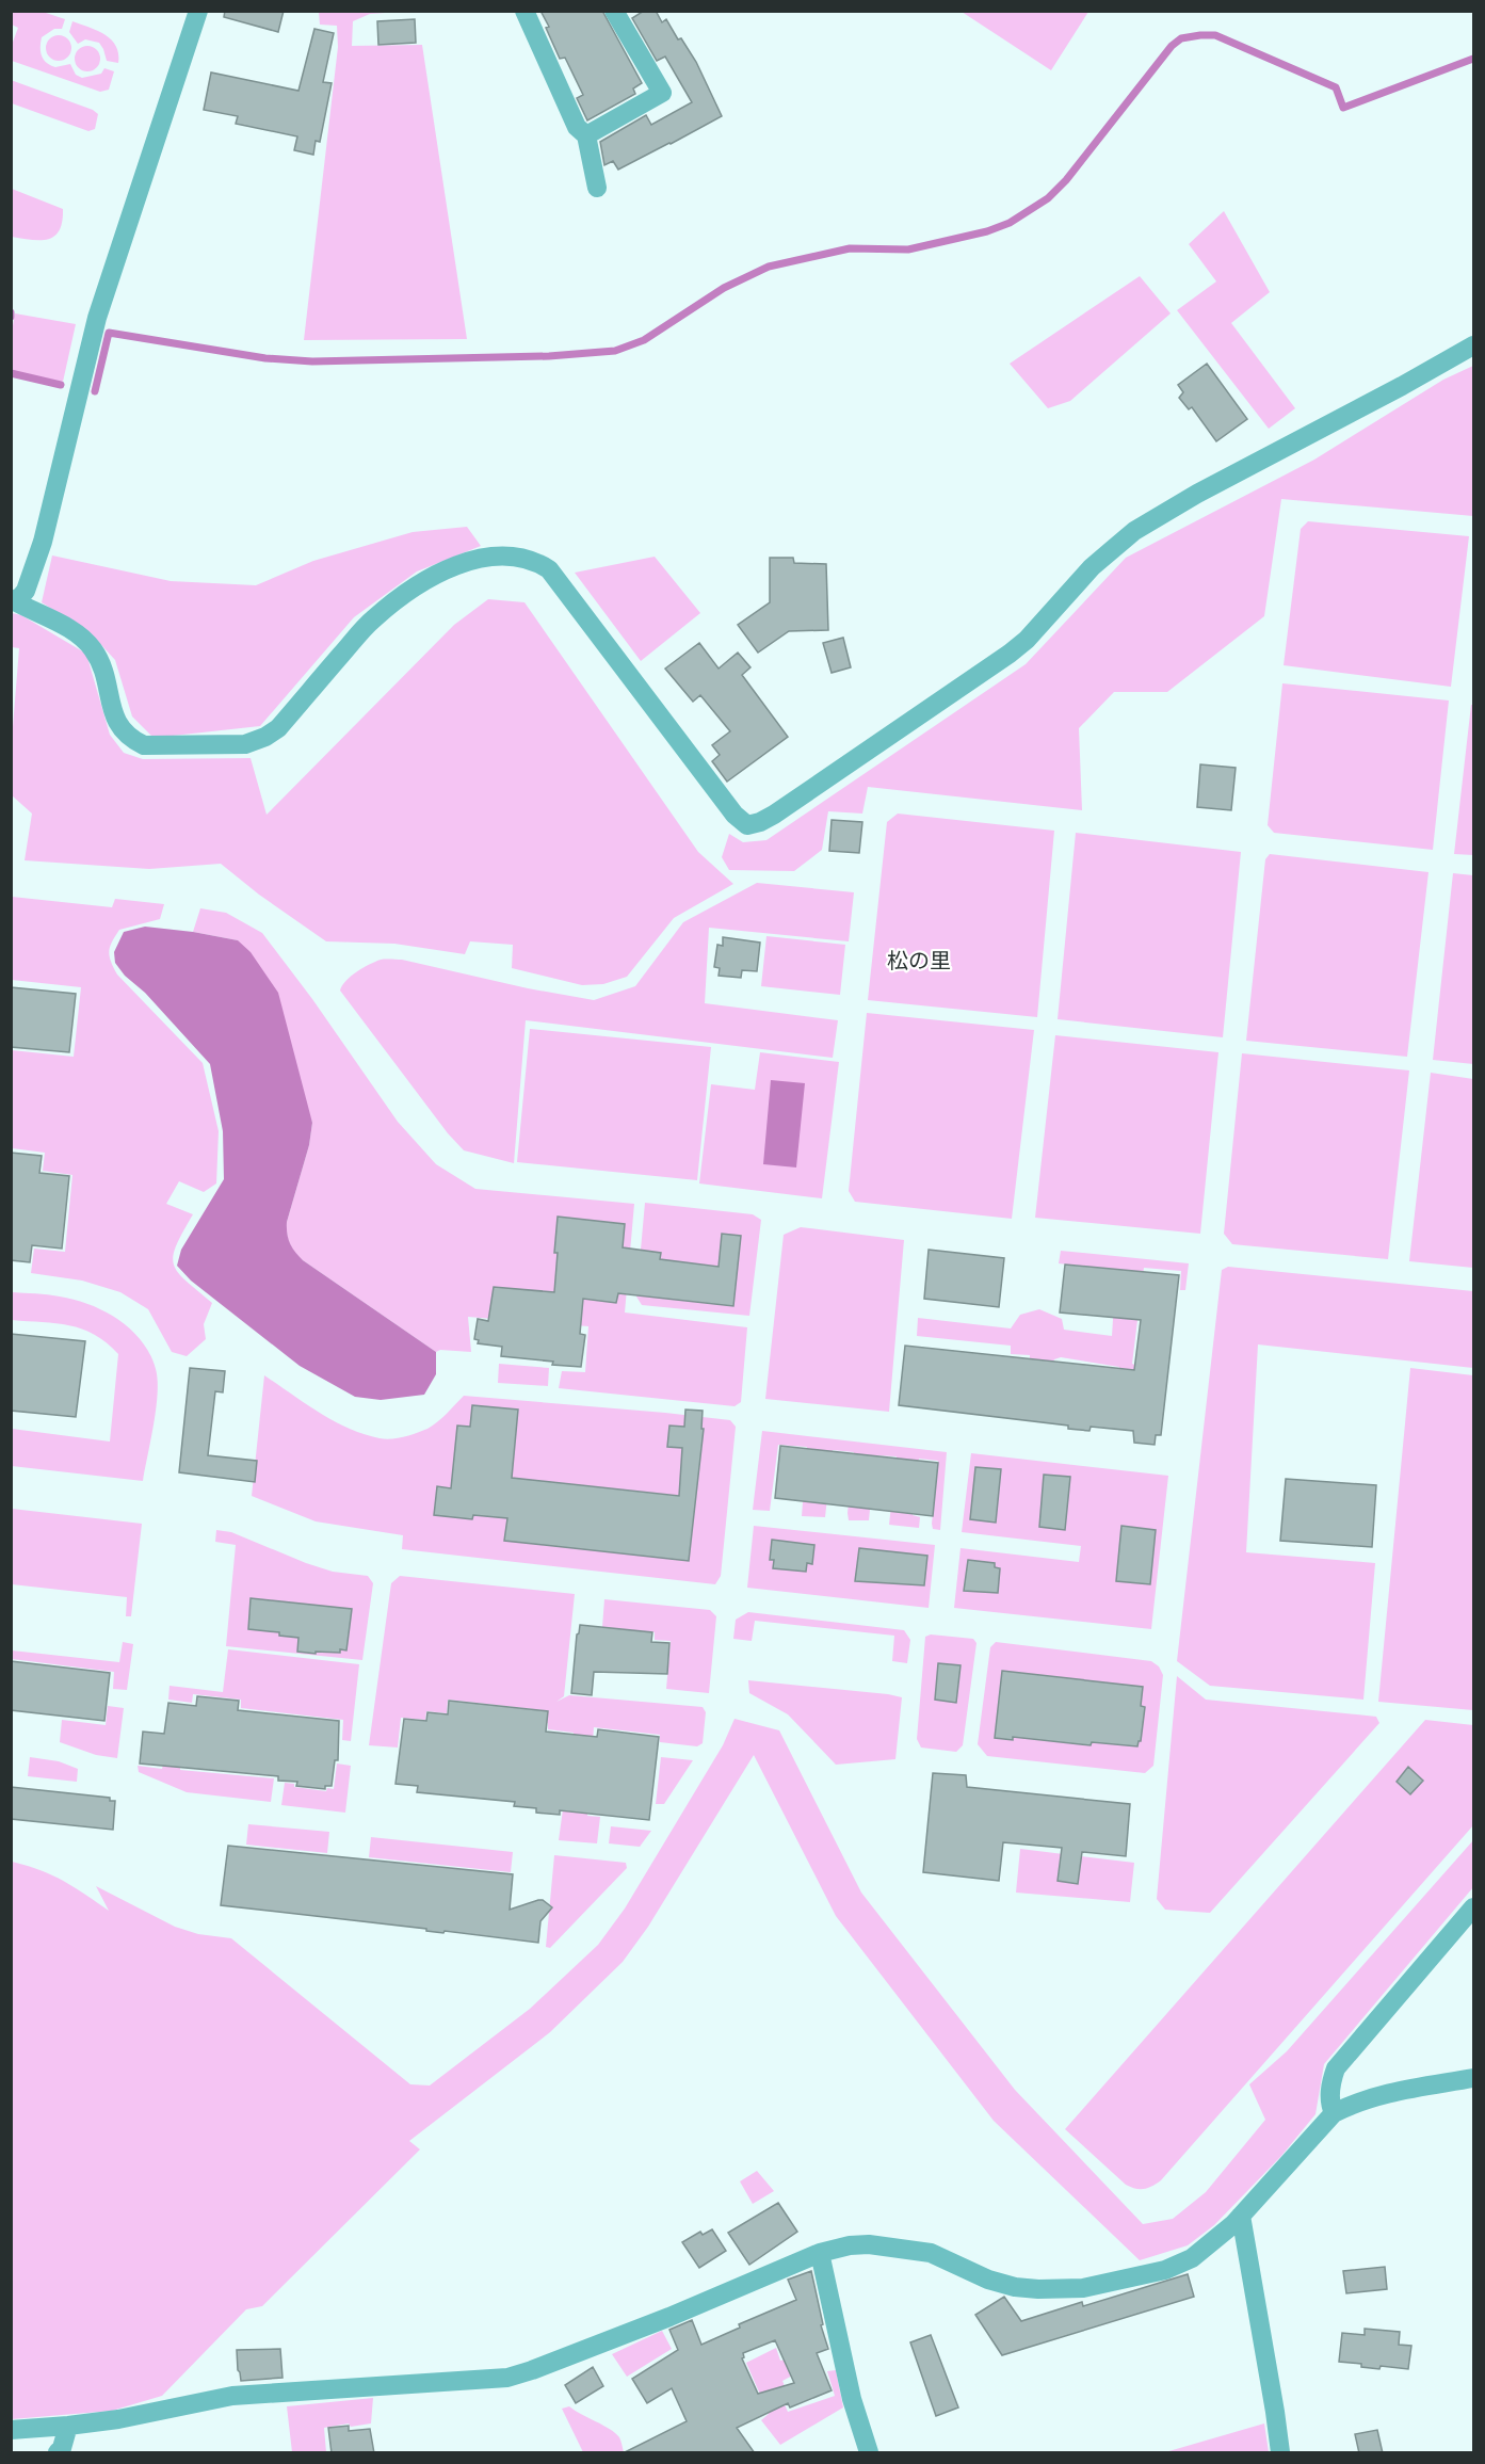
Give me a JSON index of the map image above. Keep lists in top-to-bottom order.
{
  "districts": ["松の里"]
}
